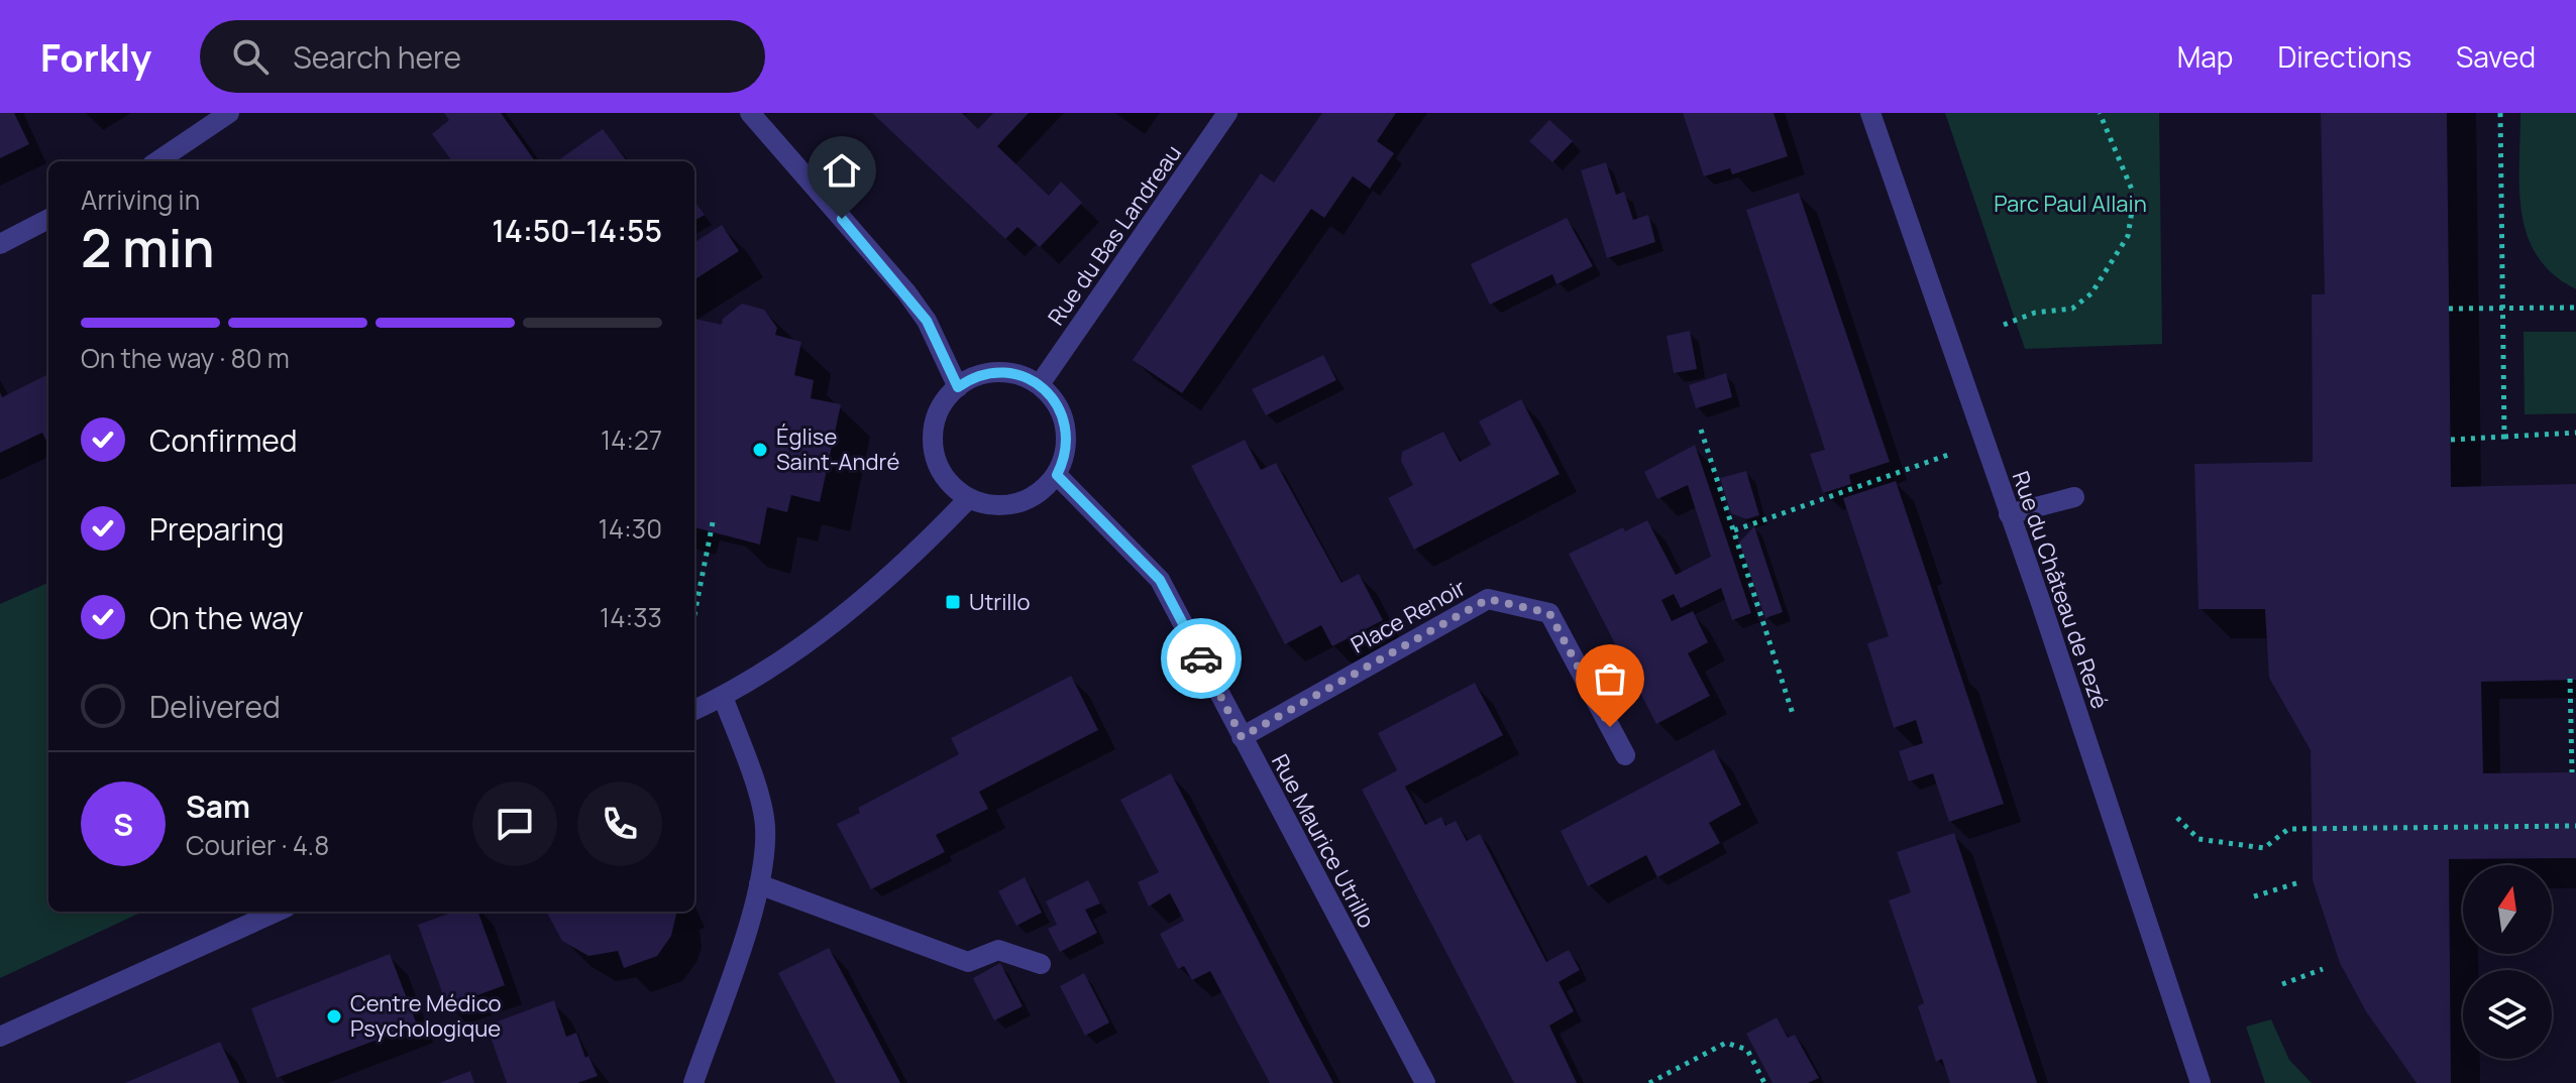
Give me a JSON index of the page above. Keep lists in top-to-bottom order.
{
  "streets": {
    "street": [
      "Rue du Bas Landreau",
      "Rue du Château de Rezé",
      "Place Renoir",
      "Rue Maurice Utrillo"
    ]
  },
  "crossings": [
    ["Rue du Bas Landreau", "Rue Maurice Utrillo"],
    ["Place Renoir", "Rue Maurice Utrillo"]
  ],
  "parks": ["Parc Paul Allain"],
  "places": {
    "other": ["Église Saint-André", "Centre Médico Psychologique"],
    "transit": ["Utrillo"]
  },
  "north": "top",
  "page": {
    "header": "Forkly",
    "search": "Search here",
    "nav": ["Map", "Directions", "Saved"],
    "heading": ["2 min", "Arriving in", "14:50–14:55"],
    "panel": ["Sam", "Courier · 4.8"],
    "bar": "On the way · 80 m",
    "list": [
      ["Confirmed", "14:27"],
      ["Preparing", "14:30"],
      ["On the way", "14:33"],
      "Delivered"
    ],
    "round": "S"
  }
}
